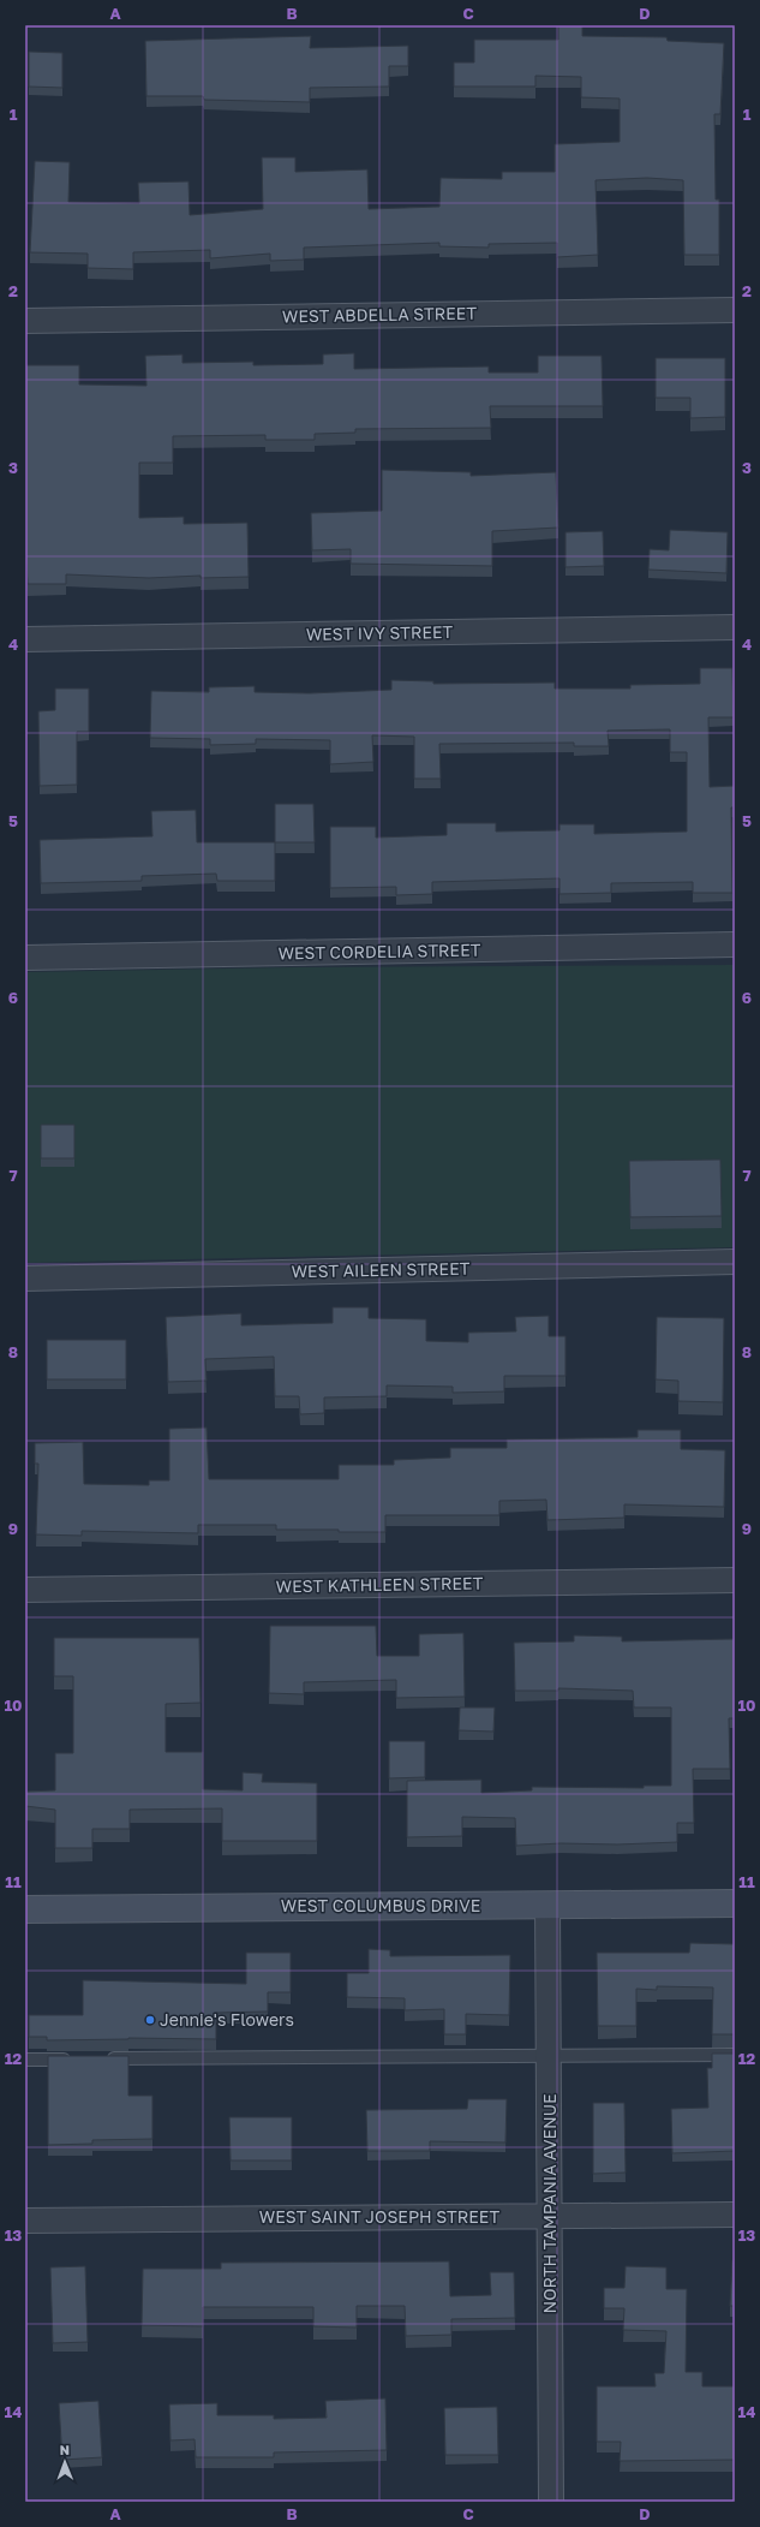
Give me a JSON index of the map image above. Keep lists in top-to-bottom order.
{
  "streets": {
    "main road": ["WEST COLUMBUS DRIVE"],
    "street": [
      "WEST ABDELLA STREET",
      "WEST IVY STREET",
      "WEST CORDELIA STREET",
      "WEST AILEEN STREET",
      "WEST KATHLEEN STREET",
      "NORTH TAMPANIA AVENUE",
      "WEST SAINT JOSEPH STREET"
    ]
  },
  "crossings": [
    ["WEST COLUMBUS DRIVE", "NORTH TAMPANIA AVENUE"],
    ["NORTH TAMPANIA AVENUE", "WEST SAINT JOSEPH STREET"]
  ],
  "places": ["Jennie's Flowers"],
  "north": "top",
  "grid": {
    "columns": [
      "A",
      "B",
      "C",
      "D"
    ],
    "rows": [
      "1",
      "2",
      "3",
      "4",
      "5",
      "6",
      "7",
      "8",
      "9",
      "10",
      "11",
      "12",
      "13",
      "14"
    ]
  }
}
